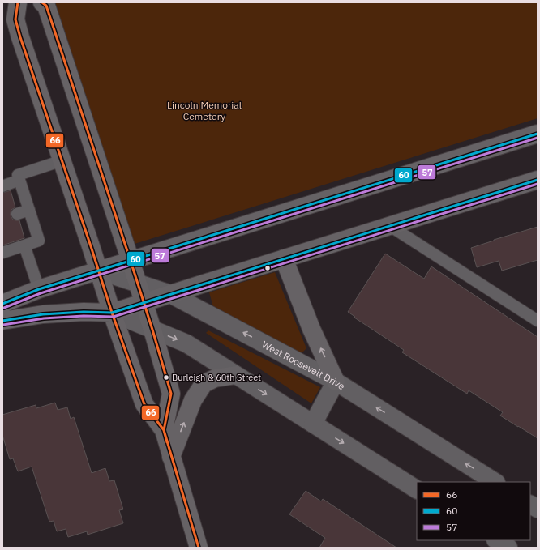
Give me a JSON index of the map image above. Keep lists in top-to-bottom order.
{
  "streets": {
    "street": ["West Roosevelt Drive"]
  },
  "parks": ["Lincoln Memorial Cemetery"],
  "places": ["Burleigh & 60th Street"],
  "lines": ["transit line 66", "transit line 60", "transit line 57"],
  "legend": ["66", "60", "57"]
}
